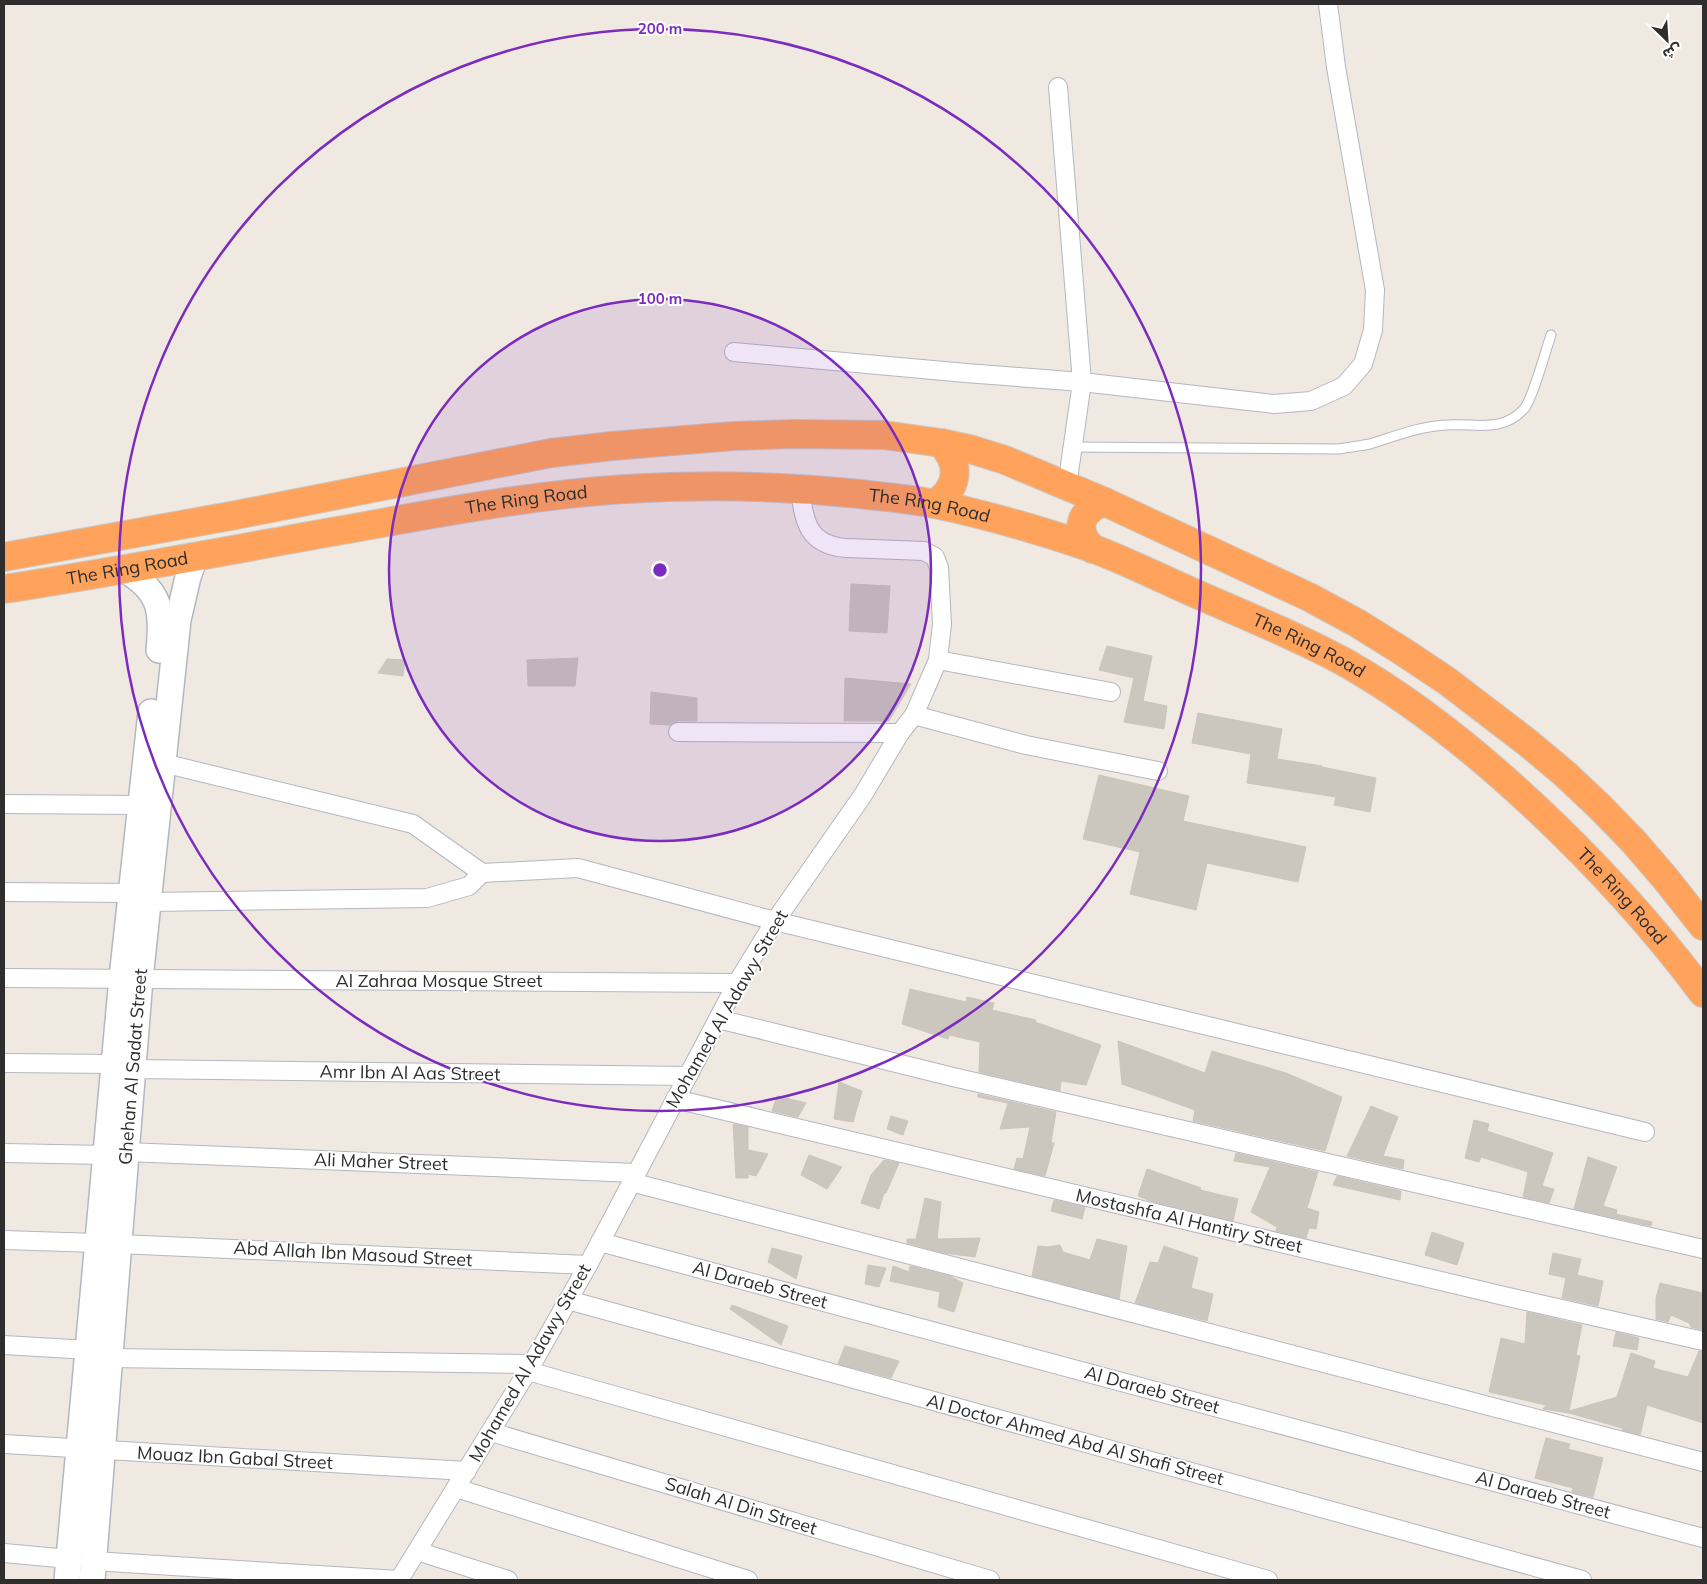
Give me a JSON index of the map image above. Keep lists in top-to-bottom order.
{
  "streets": {
    "highway": ["The Ring Road"],
    "main road": ["Ghehan Al Sadat Street"],
    "street": [
      "Al Zahraa Mosque Street",
      "Mohamed Al Adawy Street",
      "Amr Ibn Al Aas Street",
      "Ali Maher Street",
      "Mostashfa Al Hantiry Street",
      "Abd Allah Ibn Masoud Street",
      "Al Daraeb Street",
      "Al Doctor Ahmed Abd Al Shafi Street",
      "Mouaz Ibn Gabal Street",
      "Salah Al Din Street"
    ]
  },
  "crossings": [
    ["The Ring Road", "Mohamed Al Adawy Street"],
    ["The Ring Road", "Ghehan Al Sadat Street"],
    ["Al Zahraa Mosque Street", "Mohamed Al Adawy Street"],
    ["Al Zahraa Mosque Street", "Ghehan Al Sadat Street"],
    ["Mohamed Al Adawy Street", "Amr Ibn Al Aas Street"],
    ["Mohamed Al Adawy Street", "Ali Maher Street"],
    ["Mohamed Al Adawy Street", "Mostashfa Al Hantiry Street"],
    ["Mohamed Al Adawy Street", "Abd Allah Ibn Masoud Street"],
    ["Mohamed Al Adawy Street", "Al Daraeb Street"],
    ["Mohamed Al Adawy Street", "Al Doctor Ahmed Abd Al Shafi Street"],
    ["Mohamed Al Adawy Street", "Mouaz Ibn Gabal Street"],
    ["Mohamed Al Adawy Street", "Salah Al Din Street"],
    ["Ghehan Al Sadat Street", "Amr Ibn Al Aas Street"],
    ["Ghehan Al Sadat Street", "Ali Maher Street"],
    ["Ghehan Al Sadat Street", "Abd Allah Ibn Masoud Street"],
    ["Ghehan Al Sadat Street", "Mouaz Ibn Gabal Street"]
  ],
  "north": "bottom right",
  "rings": ["200 m", "100 m"]
}
